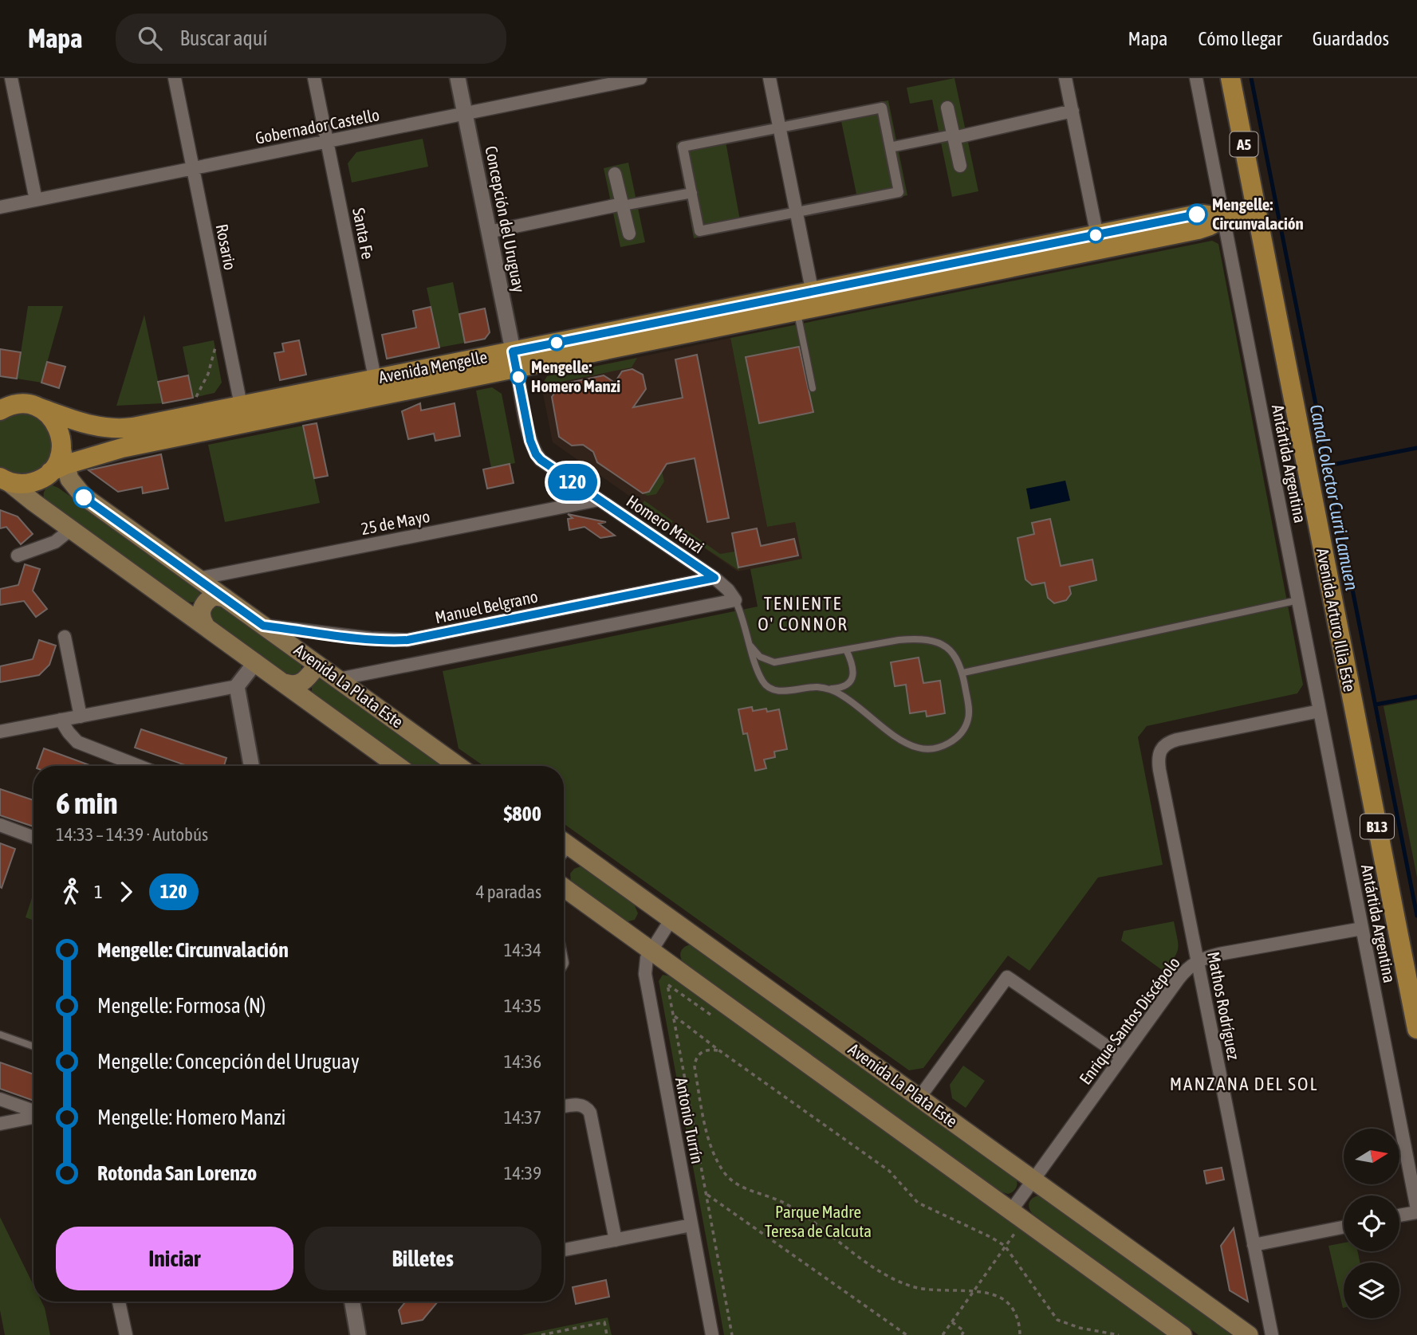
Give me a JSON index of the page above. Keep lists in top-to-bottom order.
{
  "streets": {
    "main road": [
      "A5",
      "Avenida Mengelle",
      "Avenida Arturo Illia Este",
      "Avenida La Plata Este",
      "B13"
    ],
    "street": [
      "Gobernador Castello",
      "Concepción del Uruguay",
      "Santa Fe",
      "Rosario",
      "Antártida Argentina",
      "25 de Mayo",
      "Homero Manzi",
      "Manuel Belgrano",
      "Mathos Rodríguez",
      "Enrique Santos Discépolo",
      "Antonio Turrín"
    ]
  },
  "crossings": [
    ["Gobernador Castello", "Concepción del Uruguay"],
    ["Gobernador Castello", "Santa Fe"],
    ["Gobernador Castello", "Rosario"],
    ["A5", "Avenida Mengelle"],
    ["A5", "Avenida Arturo Illia Este"],
    ["Concepción del Uruguay", "Avenida Mengelle"],
    ["Concepción del Uruguay", "Homero Manzi"],
    ["Santa Fe", "Avenida Mengelle"],
    ["Rosario", "Avenida Mengelle"],
    ["Avenida Mengelle", "Antártida Argentina"],
    ["Avenida Mengelle", "Homero Manzi"],
    ["Avenida Mengelle", "Avenida Arturo Illia Este"],
    ["Avenida Mengelle", "Avenida La Plata Este"],
    ["Antártida Argentina", "Mathos Rodríguez"],
    ["Antártida Argentina", "Enrique Santos Discépolo"],
    ["25 de Mayo", "Homero Manzi"],
    ["25 de Mayo", "Avenida La Plata Este"],
    ["Homero Manzi", "Manuel Belgrano"],
    ["Manuel Belgrano", "Avenida La Plata Este"],
    ["Avenida La Plata Este", "Enrique Santos Discépolo"],
    ["Avenida La Plata Este", "Antonio Turrín"],
    ["Mathos Rodríguez", "Enrique Santos Discépolo"]
  ],
  "districts": ["TENIENTE O' CONNOR", "MANZANA DEL SOL"],
  "water": ["Canal Colector Curri Lamuen"],
  "parks": ["Parque Madre Teresa de Calcuta"],
  "places": ["Mengelle: Circunvalación", "Mengelle: Homero Manzi"],
  "lines": ["bus line 120"],
  "north": "right",
  "page": {
    "header": "Mapa",
    "search": "Buscar aquí",
    "nav": ["Mapa", "Cómo llegar", "Guardados"],
    "on_map": "120",
    "heading": ["6 min", "14:33 – 14:39 · Autobús", "$800"],
    "legs": ["1", "120", "4 paradas"],
    "list": [
      {
        "name": "Mengelle: Circunvalación",
        "value": "14:34"
      },
      {
        "name": "Mengelle: Formosa (N)",
        "value": "14:35"
      },
      {
        "name": "Mengelle: Concepción del Uruguay",
        "value": "14:36"
      },
      {
        "name": "Mengelle: Homero Manzi",
        "value": "14:37"
      },
      {
        "name": "Rotonda San Lorenzo",
        "value": "14:39"
      }
    ],
    "buttons": ["Iniciar", "Billetes"]
  }
}
